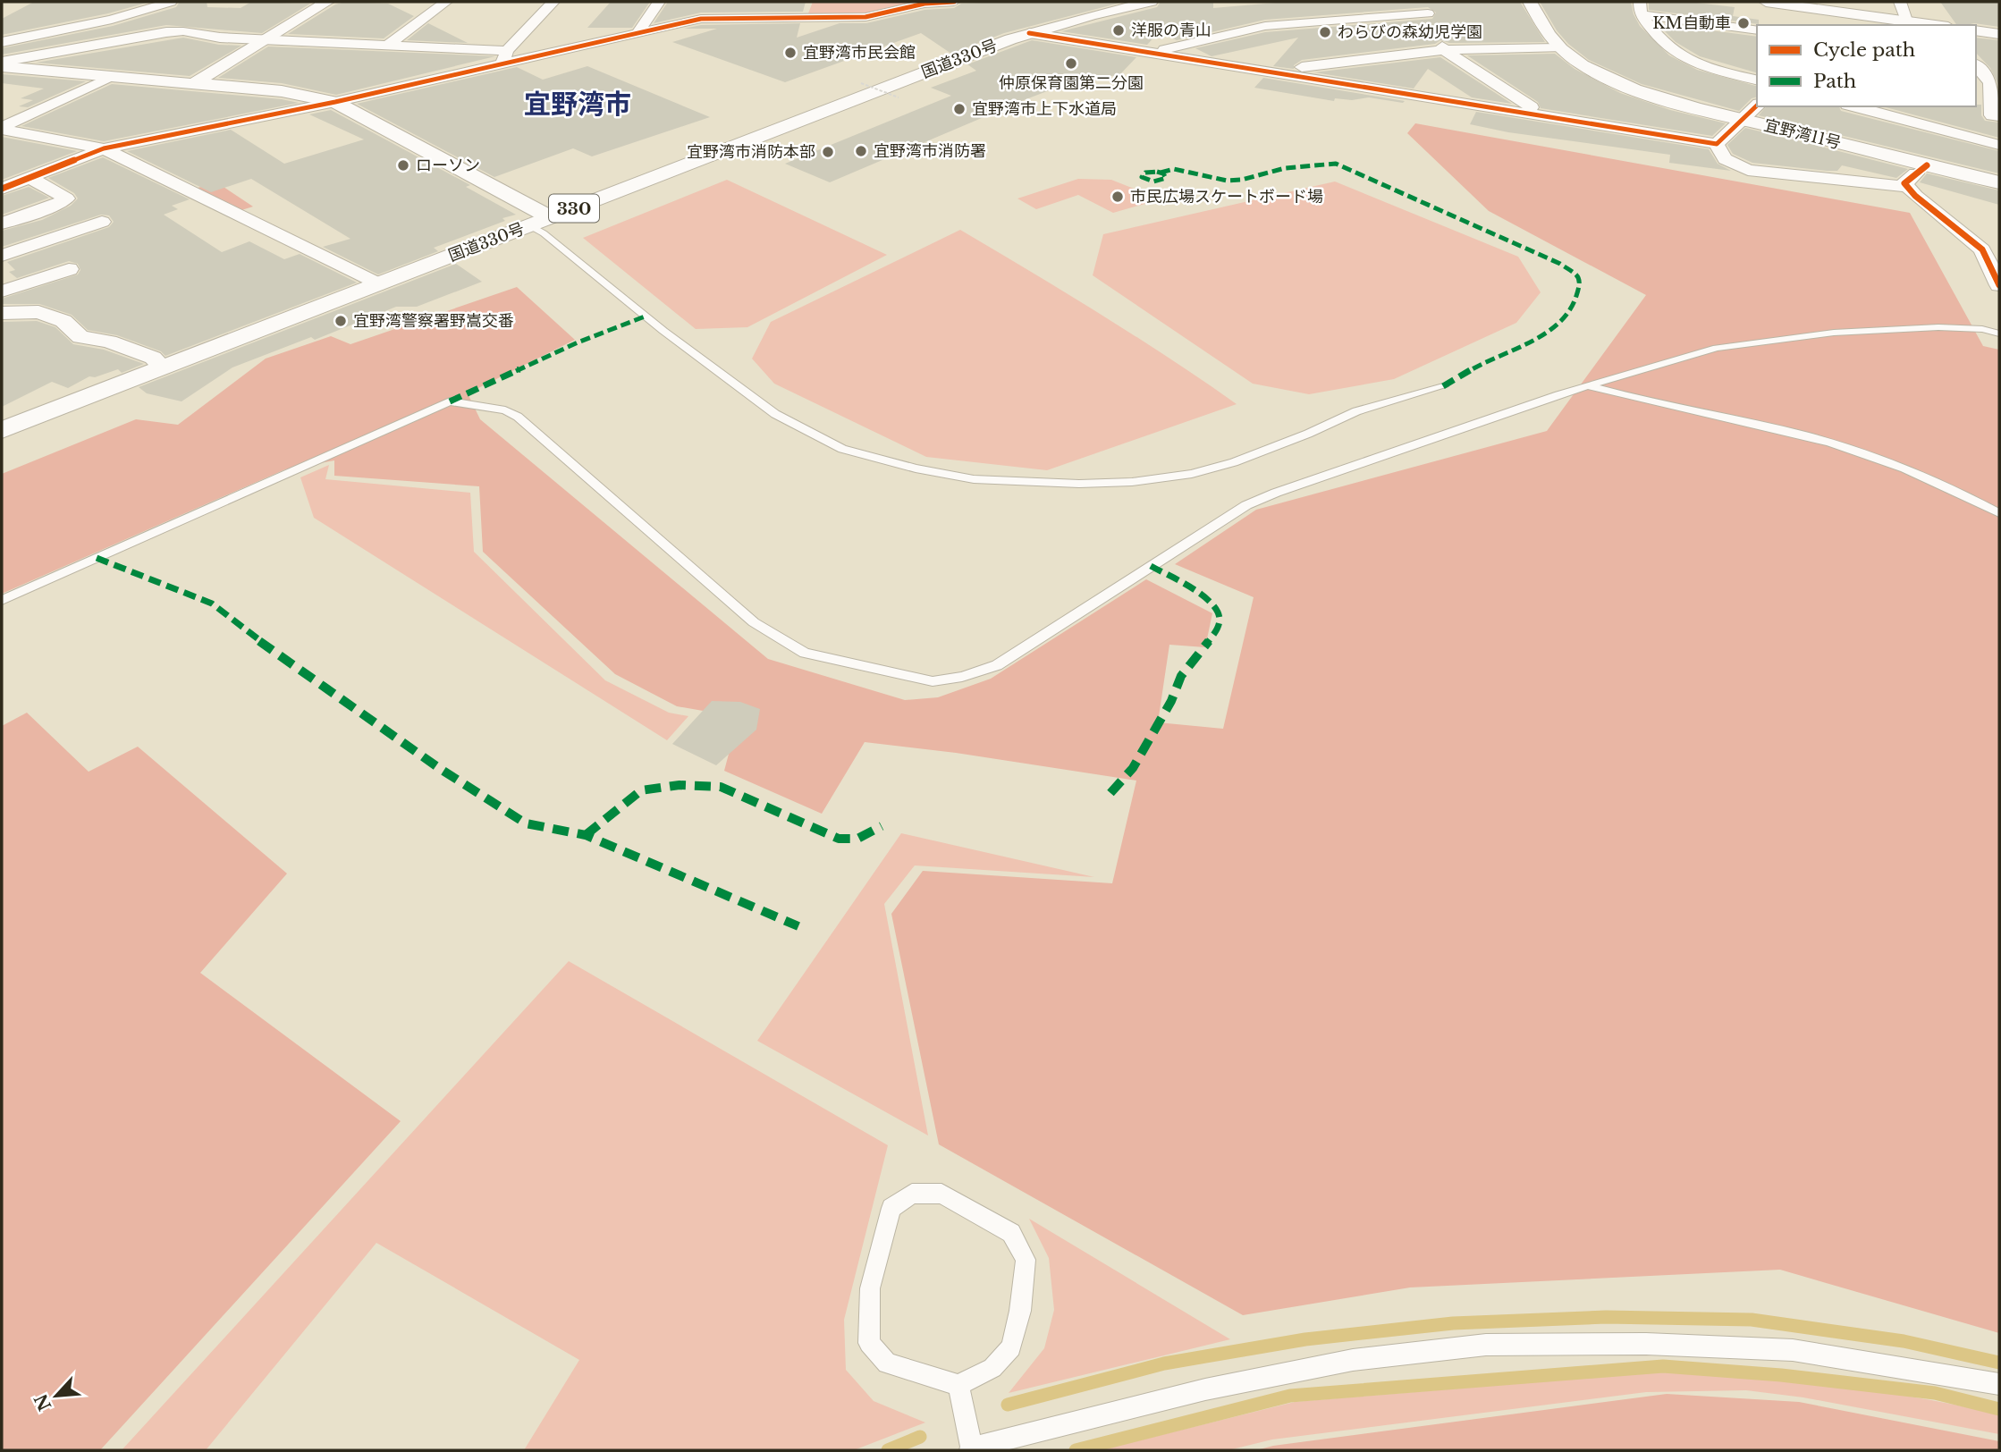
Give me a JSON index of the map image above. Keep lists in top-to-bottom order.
{
  "streets": {
    "main road": ["国道330号", "宜野湾11号", "330"]
  },
  "districts": ["宜野湾市"],
  "places": [
    "KM自動車",
    "洋服の青山",
    "わらびの森幼児学園",
    "宜野湾市民会館",
    "仲原保育園第二分園",
    "宜野湾市上下水道局",
    "宜野湾市消防署",
    "宜野湾市消防本部",
    "ローソン",
    "市民広場スケートボード場",
    "宜野湾警察署野嵩交番"
  ],
  "legend": ["Cycle path", "Path"],
  "north": "bottom left"
}
